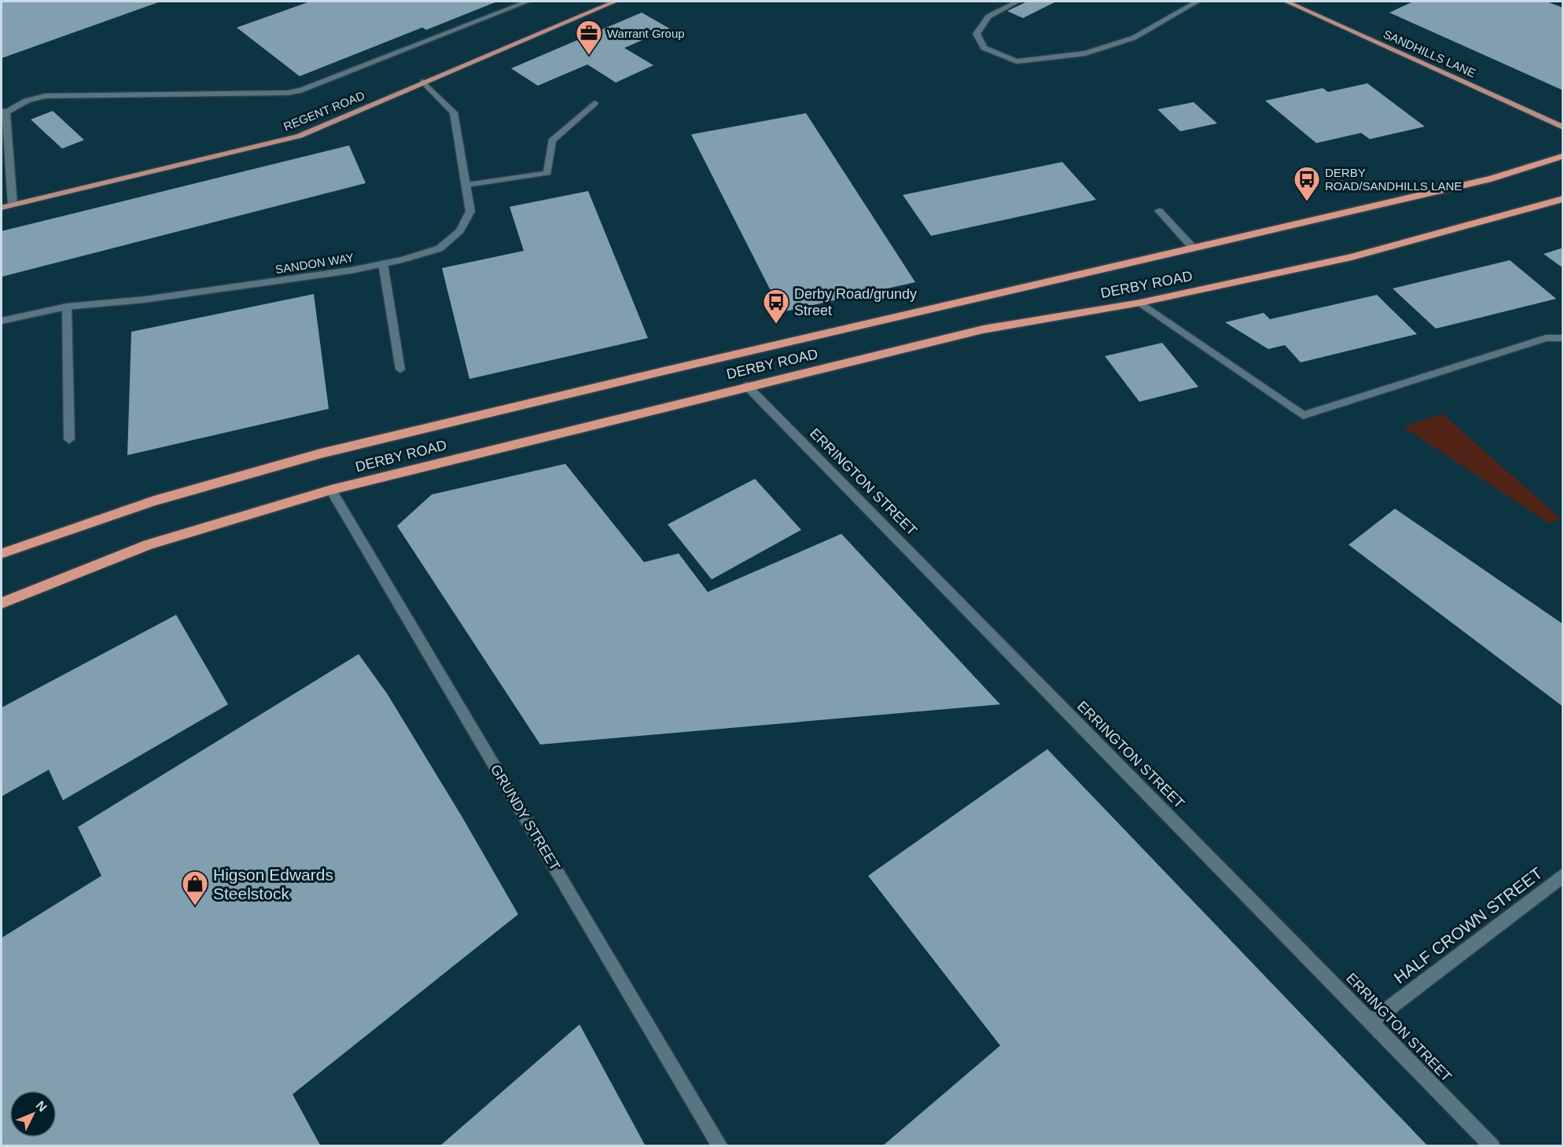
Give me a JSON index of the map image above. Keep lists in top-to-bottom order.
{
  "streets": {
    "highway": ["DERBY ROAD"],
    "main road": ["SANDHILLS LANE", "REGENT ROAD"],
    "street": [
      "SANDON WAY",
      "ERRINGTON STREET",
      "GRUNDY STREET",
      "HALF CROWN STREET"
    ]
  },
  "crossings": [
    ["REGENT ROAD", "SANDON WAY"],
    ["DERBY ROAD", "ERRINGTON STREET"],
    ["DERBY ROAD", "GRUNDY STREET"],
    ["ERRINGTON STREET", "HALF CROWN STREET"]
  ],
  "places": {
    "office": ["Warrant Group"],
    "bus stop": ["DERBY ROAD/SANDHILLS LANE", "Derby Road/grundy Street"],
    "shop": ["Higson Edwards Steelstock"]
  },
  "north": "top right"
}
